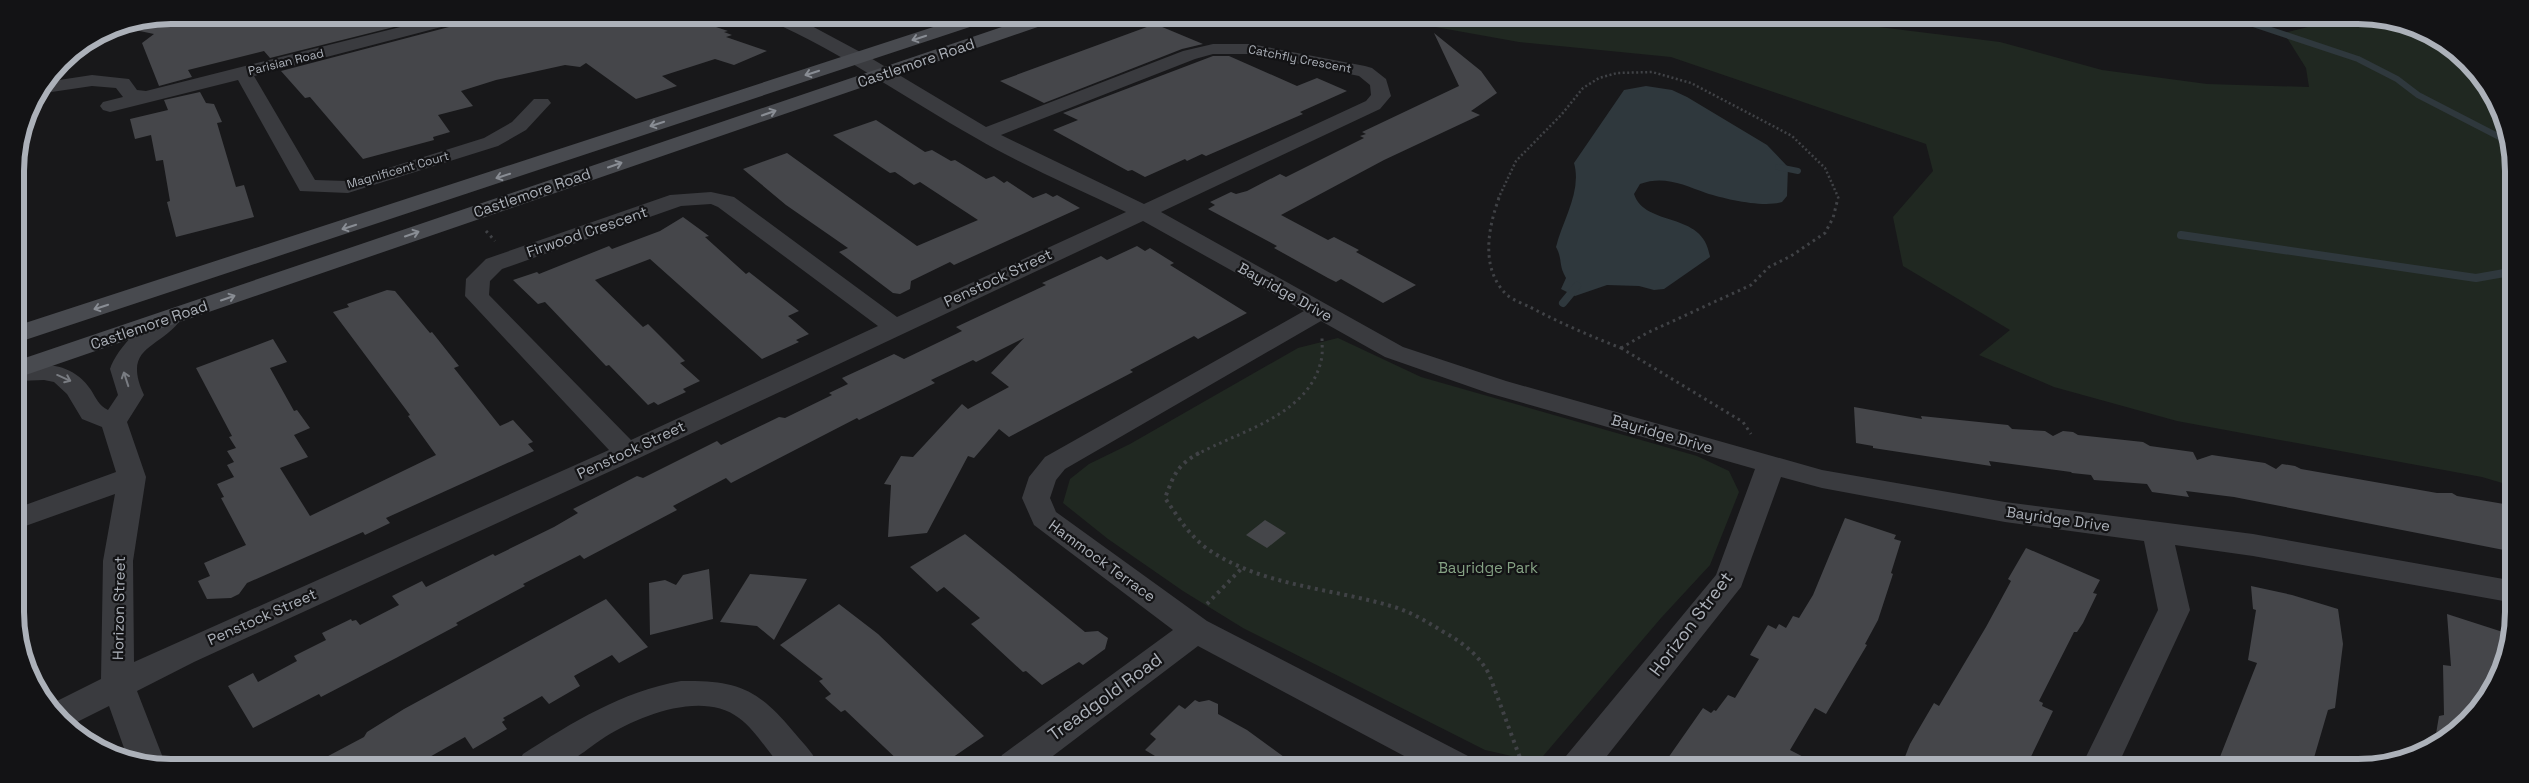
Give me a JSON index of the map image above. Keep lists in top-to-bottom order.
{
  "streets": {
    "main road": ["Castlemore Road"],
    "street": [
      "Catchfly Crescent",
      "Parisian Road",
      "Magnificent Court",
      "Firwood Crescent",
      "Penstock Street",
      "Bayridge Drive",
      "Hammock Terrace",
      "Horizon Street",
      "Treadgold Road"
    ]
  },
  "crossings": [
    ["Catchfly Crescent", "Penstock Street"],
    ["Catchfly Crescent", "Bayridge Drive"],
    ["Parisian Road", "Magnificent Court"],
    ["Castlemore Road", "Bayridge Drive"],
    ["Firwood Crescent", "Penstock Street"],
    ["Penstock Street", "Bayridge Drive"],
    ["Penstock Street", "Horizon Street"],
    ["Bayridge Drive", "Hammock Terrace"],
    ["Bayridge Drive", "Horizon Street"],
    ["Hammock Terrace", "Treadgold Road"]
  ],
  "parks": ["Bayridge Park"]
}
